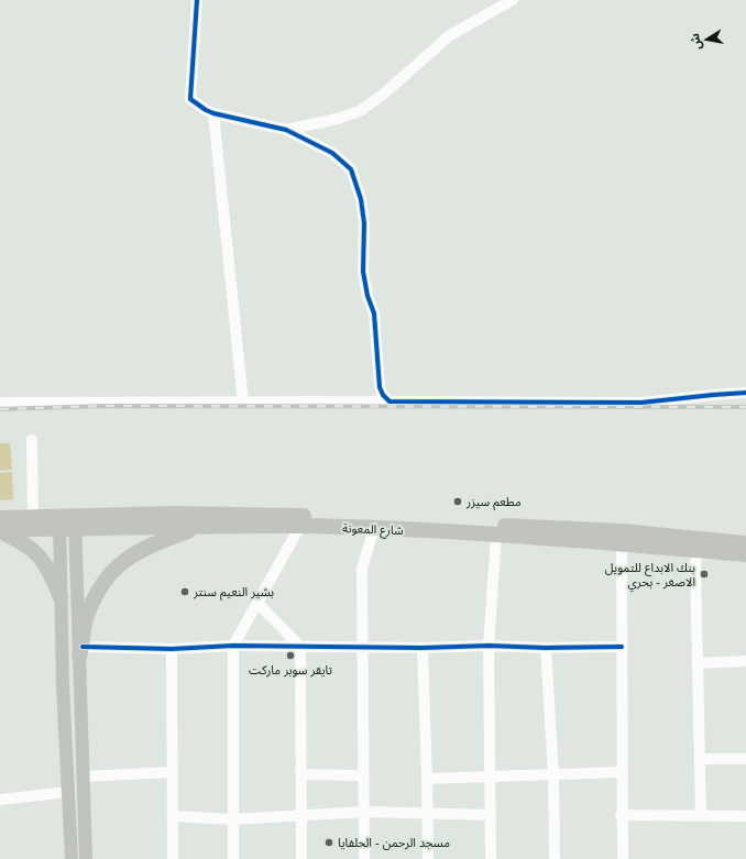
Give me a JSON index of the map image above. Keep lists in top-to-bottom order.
{
  "streets": {
    "highway": ["شارع المعونة"]
  },
  "places": [
    "مطعم سيزر",
    "بنك الابداع للتمويل الاصغر - بحري",
    "بشير النعيم سنتر",
    "تايقر سوبر ماركت",
    "مسجد الرحمن - الحلفايا"
  ],
  "north": "left"
}
